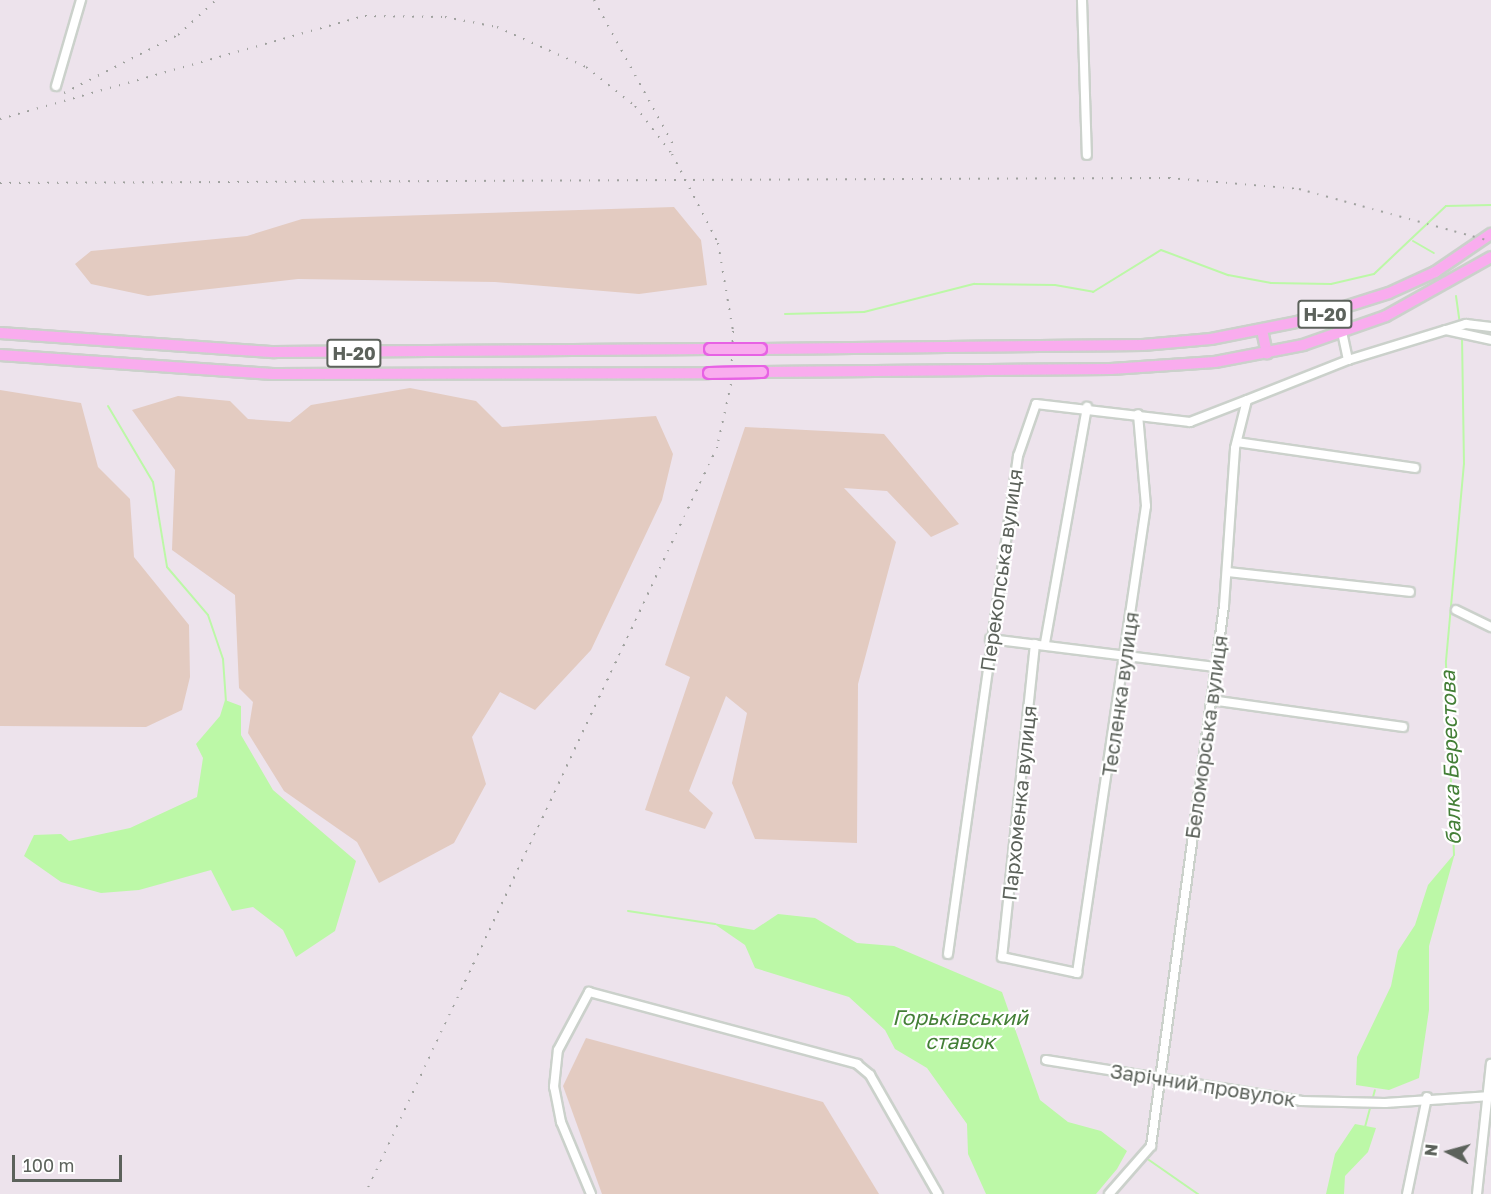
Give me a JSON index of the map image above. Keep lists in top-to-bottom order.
{
  "streets": {
    "main road": ["Н-20"],
    "street": [
      "Перекопська вулиця",
      "Тесленка вулиця",
      "Беломорська вулиця",
      "Пархоменка вулиця",
      "Зарічний провулок"
    ]
  },
  "crossings": [
    ["Перекопська вулиця", "Тесленка вулиця"],
    ["Перекопська вулиця", "Беломорська вулиця"],
    ["Тесленка вулиця", "Пархоменка вулиця"],
    ["Беломорська вулиця", "Зарічний провулок"]
  ],
  "water": ["балка Берестова", "Горьківський ставок"],
  "scale_bar": "100 m",
  "north": "left"
}
